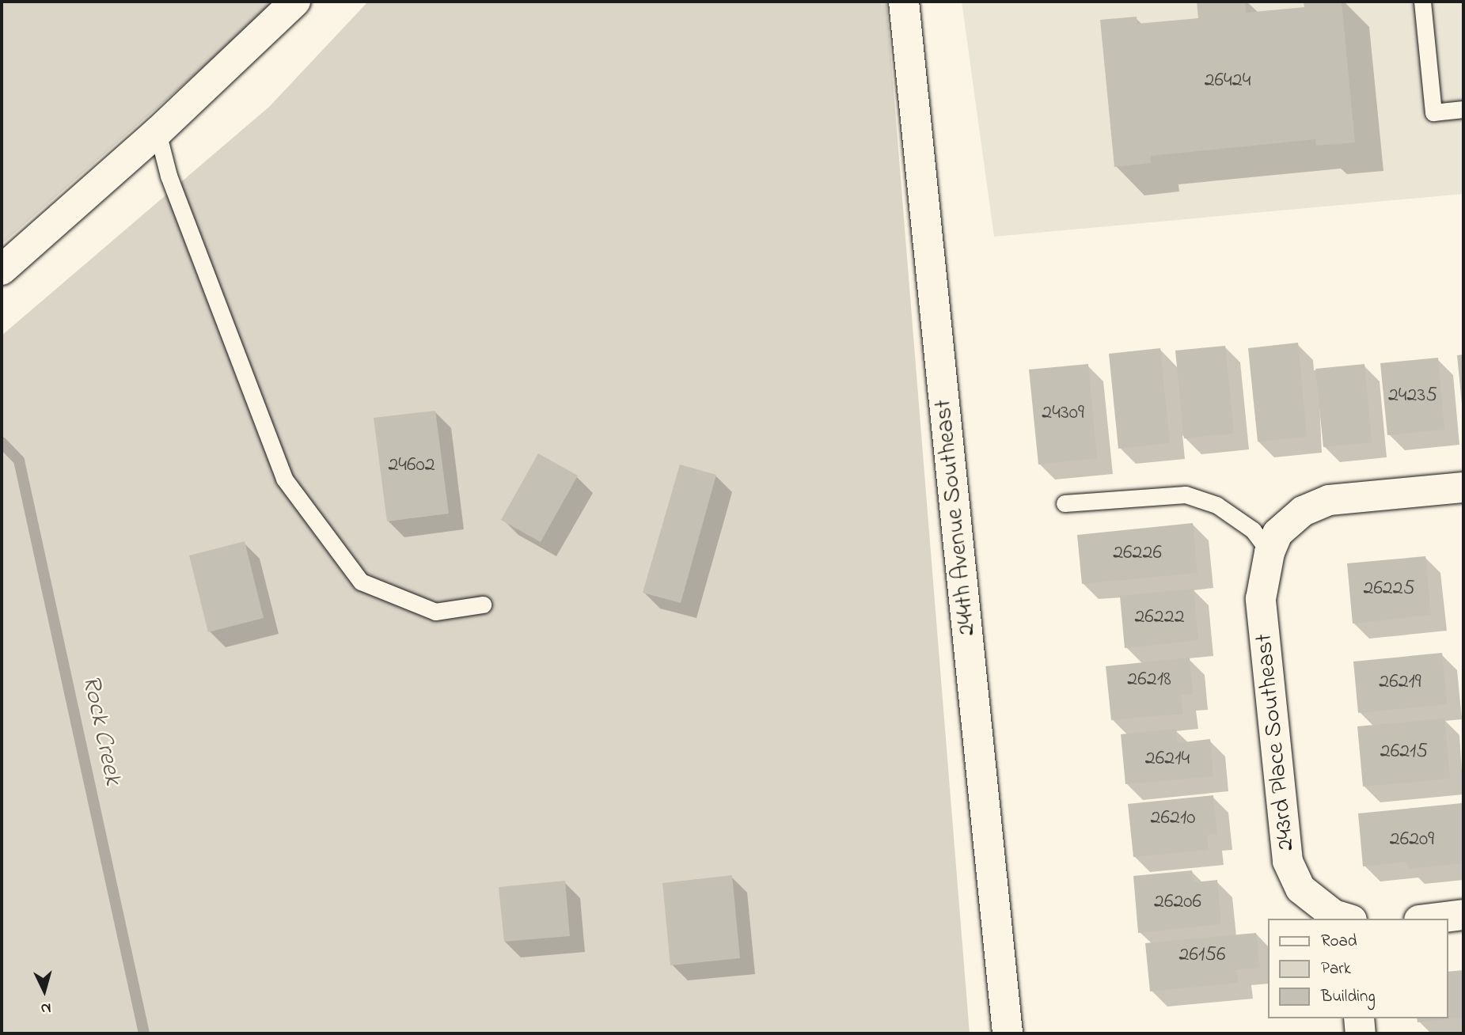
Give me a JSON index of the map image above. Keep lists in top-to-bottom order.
{
  "streets": {
    "street": ["244th Avenue Southeast", "243rd Place Southeast"]
  },
  "water": ["Rock Creek"],
  "house_numbers": [
    "26424",
    "24235",
    "24309",
    "24602",
    "26226",
    "26225",
    "26222",
    "26218",
    "26219",
    "26215",
    "26214",
    "26210",
    "26209",
    "26206",
    "26156"
  ],
  "legend": ["Road", "Park", "Building"],
  "north": "bottom"
}
